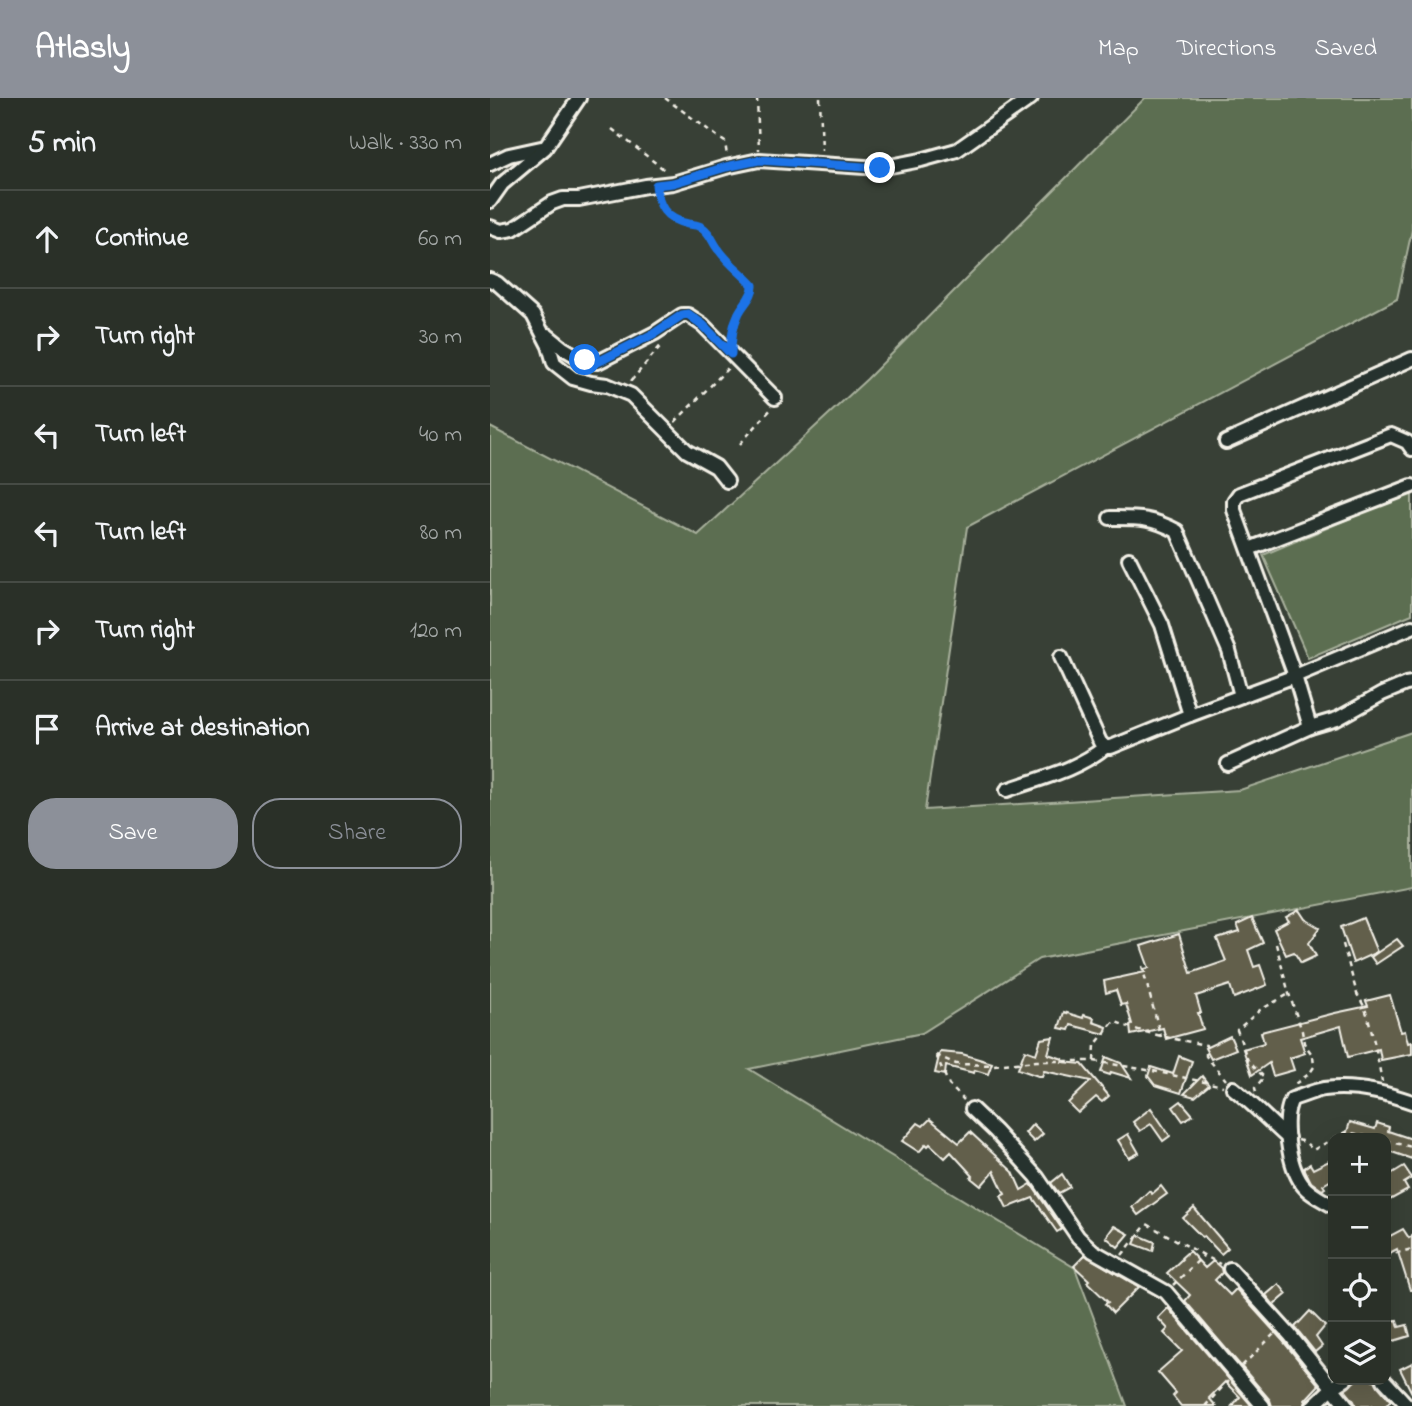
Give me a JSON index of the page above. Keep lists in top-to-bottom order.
{
  "page": {
    "header": "Atlasly",
    "nav": ["Map", "Directions", "Saved"],
    "heading": ["5 min", "Walk · 330 m"],
    "list": [
      ["Continue", "60 m"],
      ["Turn right", "30 m"],
      ["Turn left", "40 m"],
      ["Turn left", "80 m"],
      ["Turn right", "120 m"],
      "Arrive at destination"
    ],
    "buttons": ["Save", "Share"],
    "map_buttons": ["+", "−"]
  }
}
